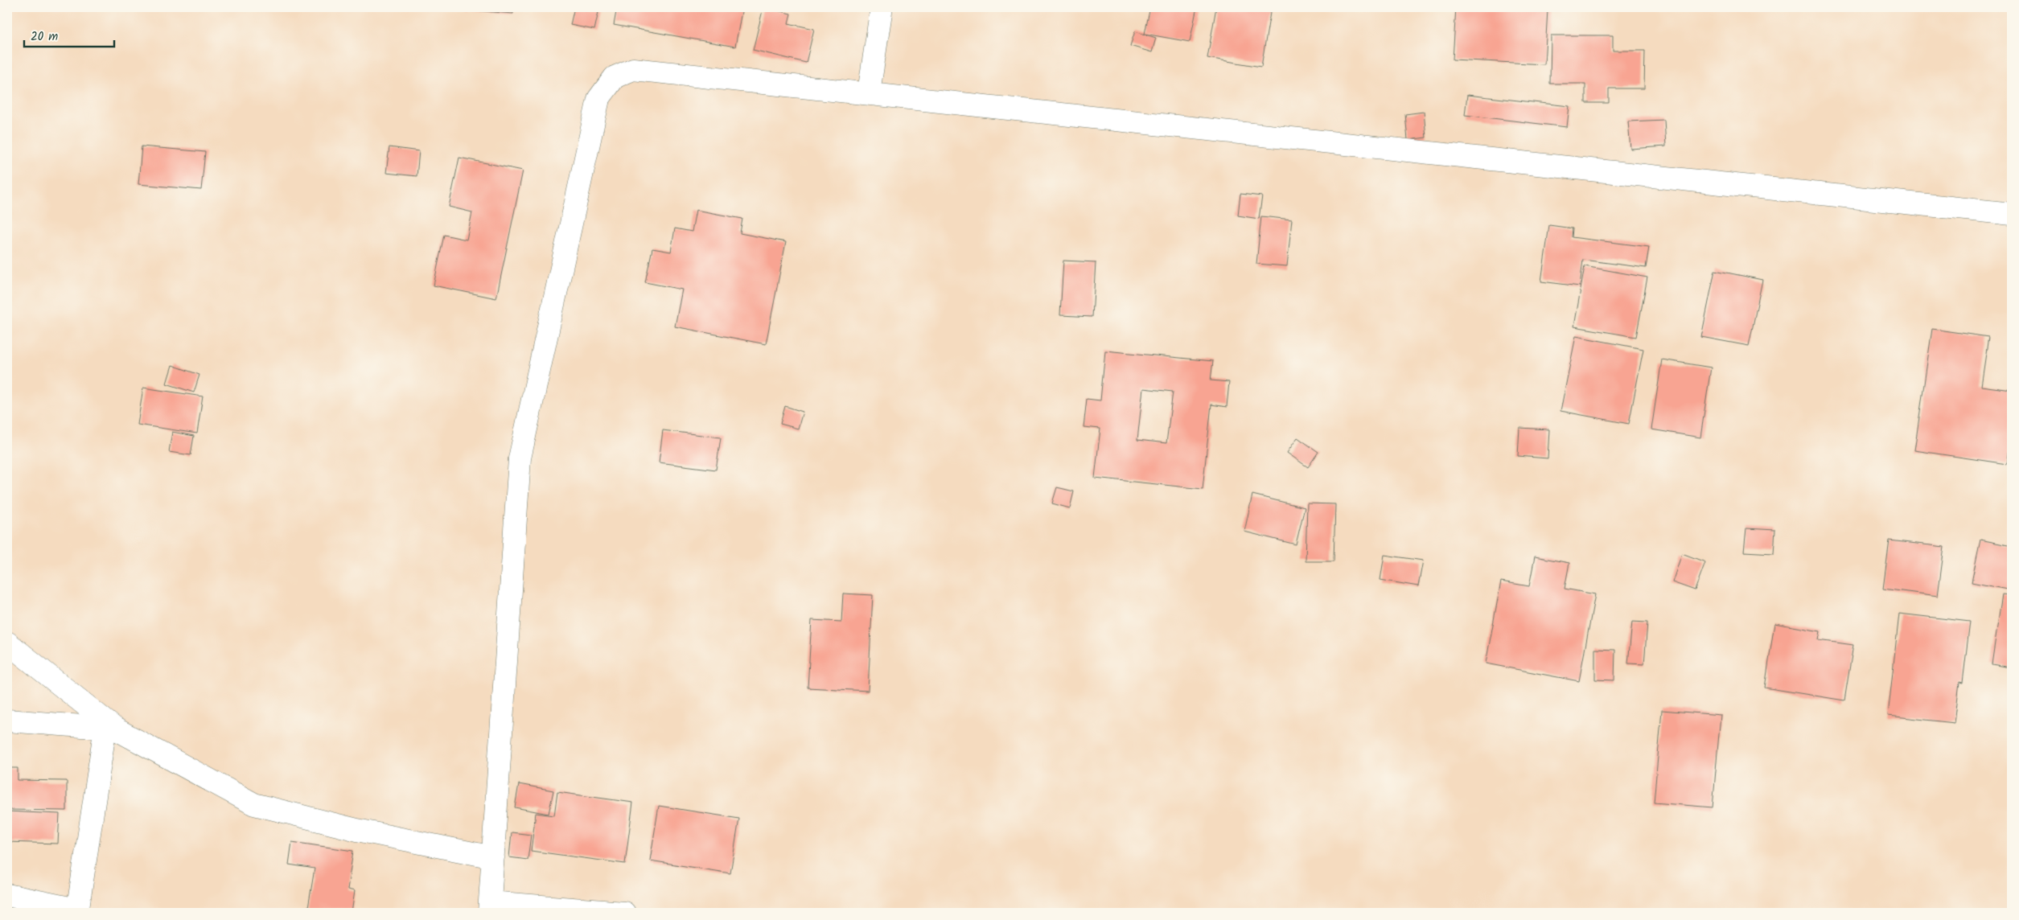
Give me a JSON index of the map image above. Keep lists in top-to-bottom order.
{
  "scale_bar": "20 m"
}
